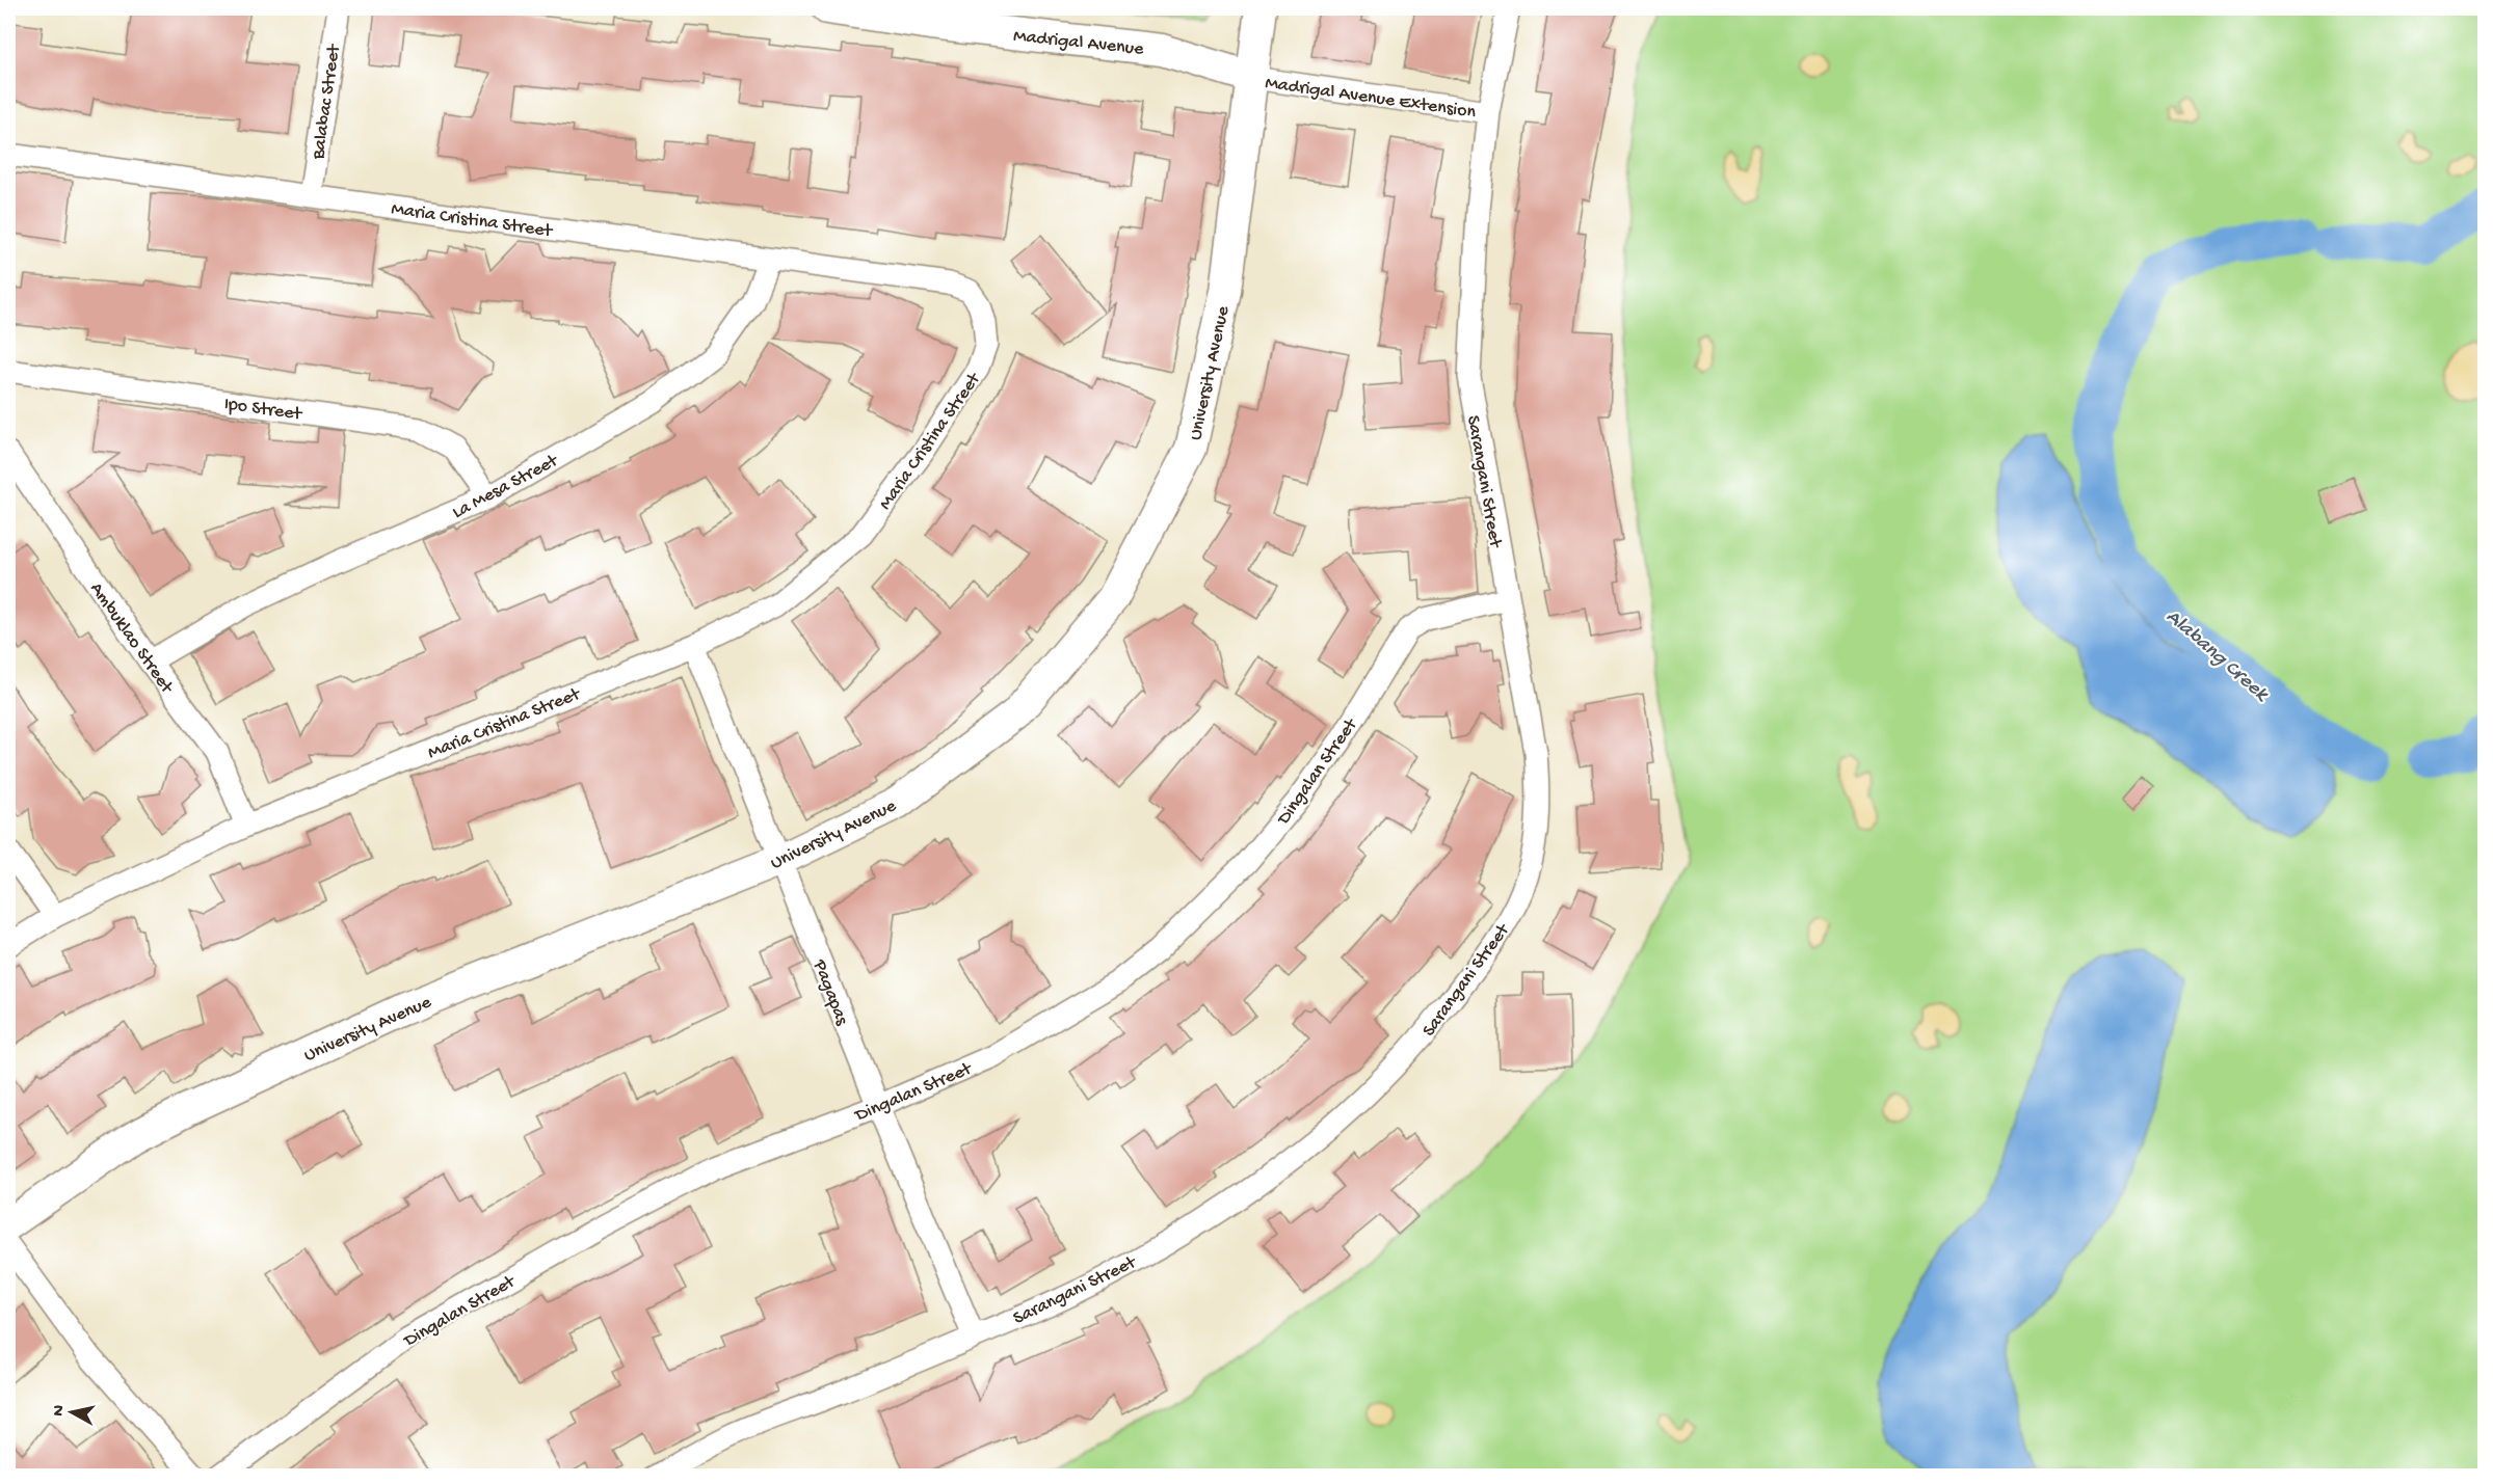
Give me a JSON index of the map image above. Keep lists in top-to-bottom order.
{
  "streets": {
    "street": [
      "Madrigal Avenue",
      "Madrigal Avenue Extension",
      "Balabac Street",
      "Maria Cristina Street",
      "University Avenue",
      "Ipo Street",
      "Sarangani Street",
      "La Mesa Street",
      "Ambuklao Street",
      "Dingalan Street",
      "Pagapas"
    ]
  },
  "crossings": [
    ["Madrigal Avenue", "Madrigal Avenue Extension"],
    ["Madrigal Avenue", "University Avenue"],
    ["Madrigal Avenue Extension", "University Avenue"],
    ["Madrigal Avenue Extension", "Sarangani Street"],
    ["Balabac Street", "Maria Cristina Street"],
    ["Maria Cristina Street", "La Mesa Street"],
    ["Maria Cristina Street", "Ambuklao Street"],
    ["Maria Cristina Street", "Pagapas"],
    ["University Avenue", "Pagapas"],
    ["Ipo Street", "La Mesa Street"],
    ["Sarangani Street", "Dingalan Street"],
    ["Sarangani Street", "Pagapas"],
    ["La Mesa Street", "Ambuklao Street"],
    ["Dingalan Street", "Pagapas"]
  ],
  "water": ["Alabang Creek"],
  "north": "left"
}
